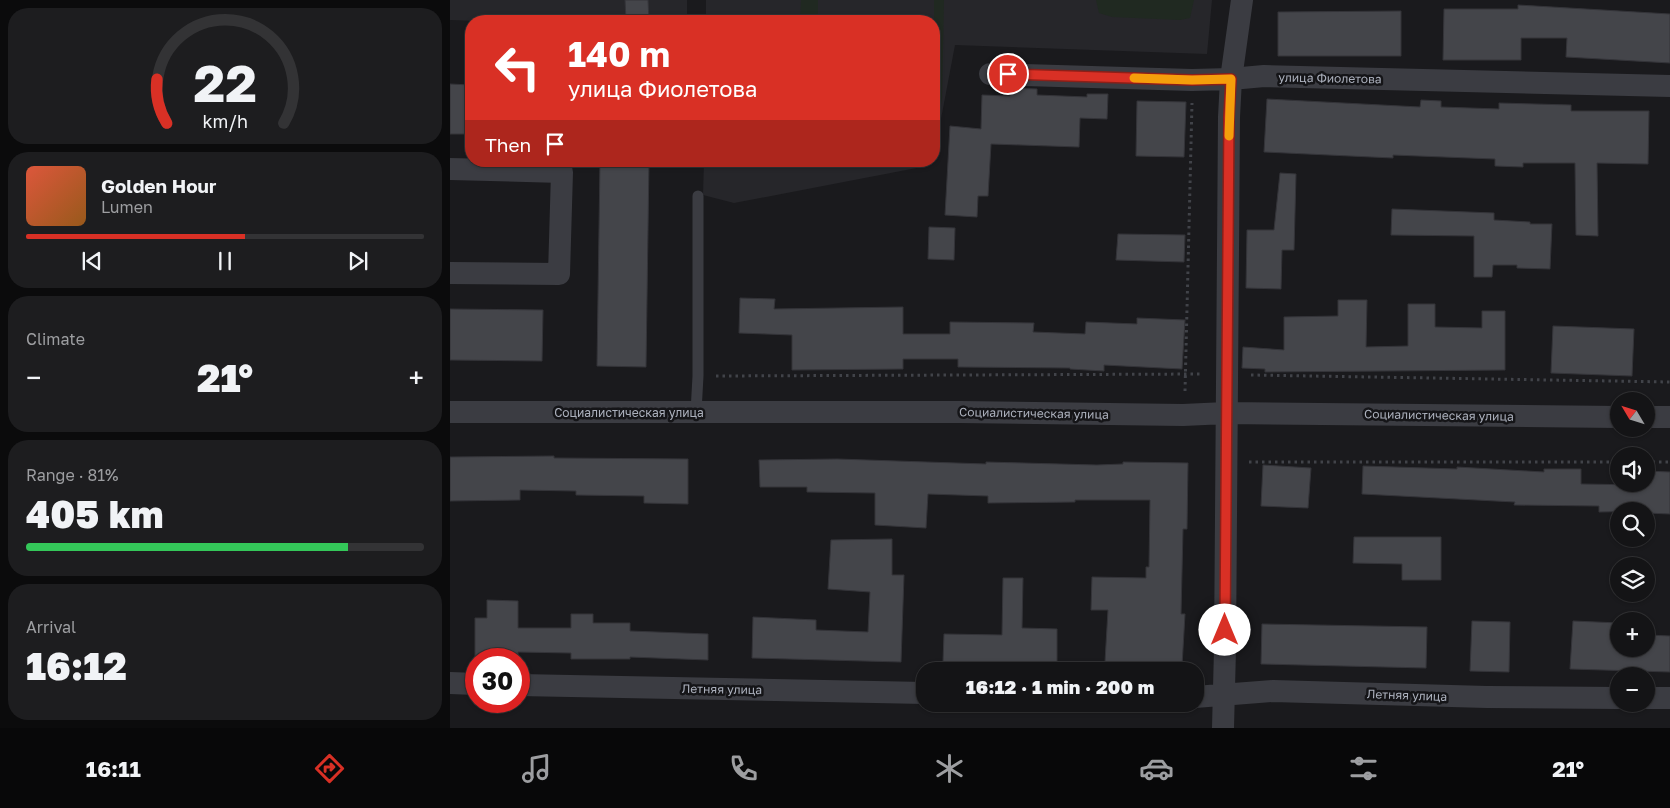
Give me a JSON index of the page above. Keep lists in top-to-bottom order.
{
  "streets": {
    "street": ["улица Фиолетова", "Социалистическая улица", "Летняя улица"]
  },
  "north": "top left",
  "page": {
    "turn": ["140 m", "улица Фиолетова"],
    "then": "Then",
    "song": ["Golden Hour", "Lumen"],
    "tile": [
      "Climate",
      ["Range · 81%", "405 km"],
      ["Arrival", "16:12"]
    ],
    "heat": ["−", "21°", "+"],
    "map_buttons": ["+", "−"],
    "limit": "30",
    "trip": "16:12 · 1 min · 200 m",
    "tabs": ["16:11", "21°"],
    "gauge": ["22", "km/h"]
  }
}
